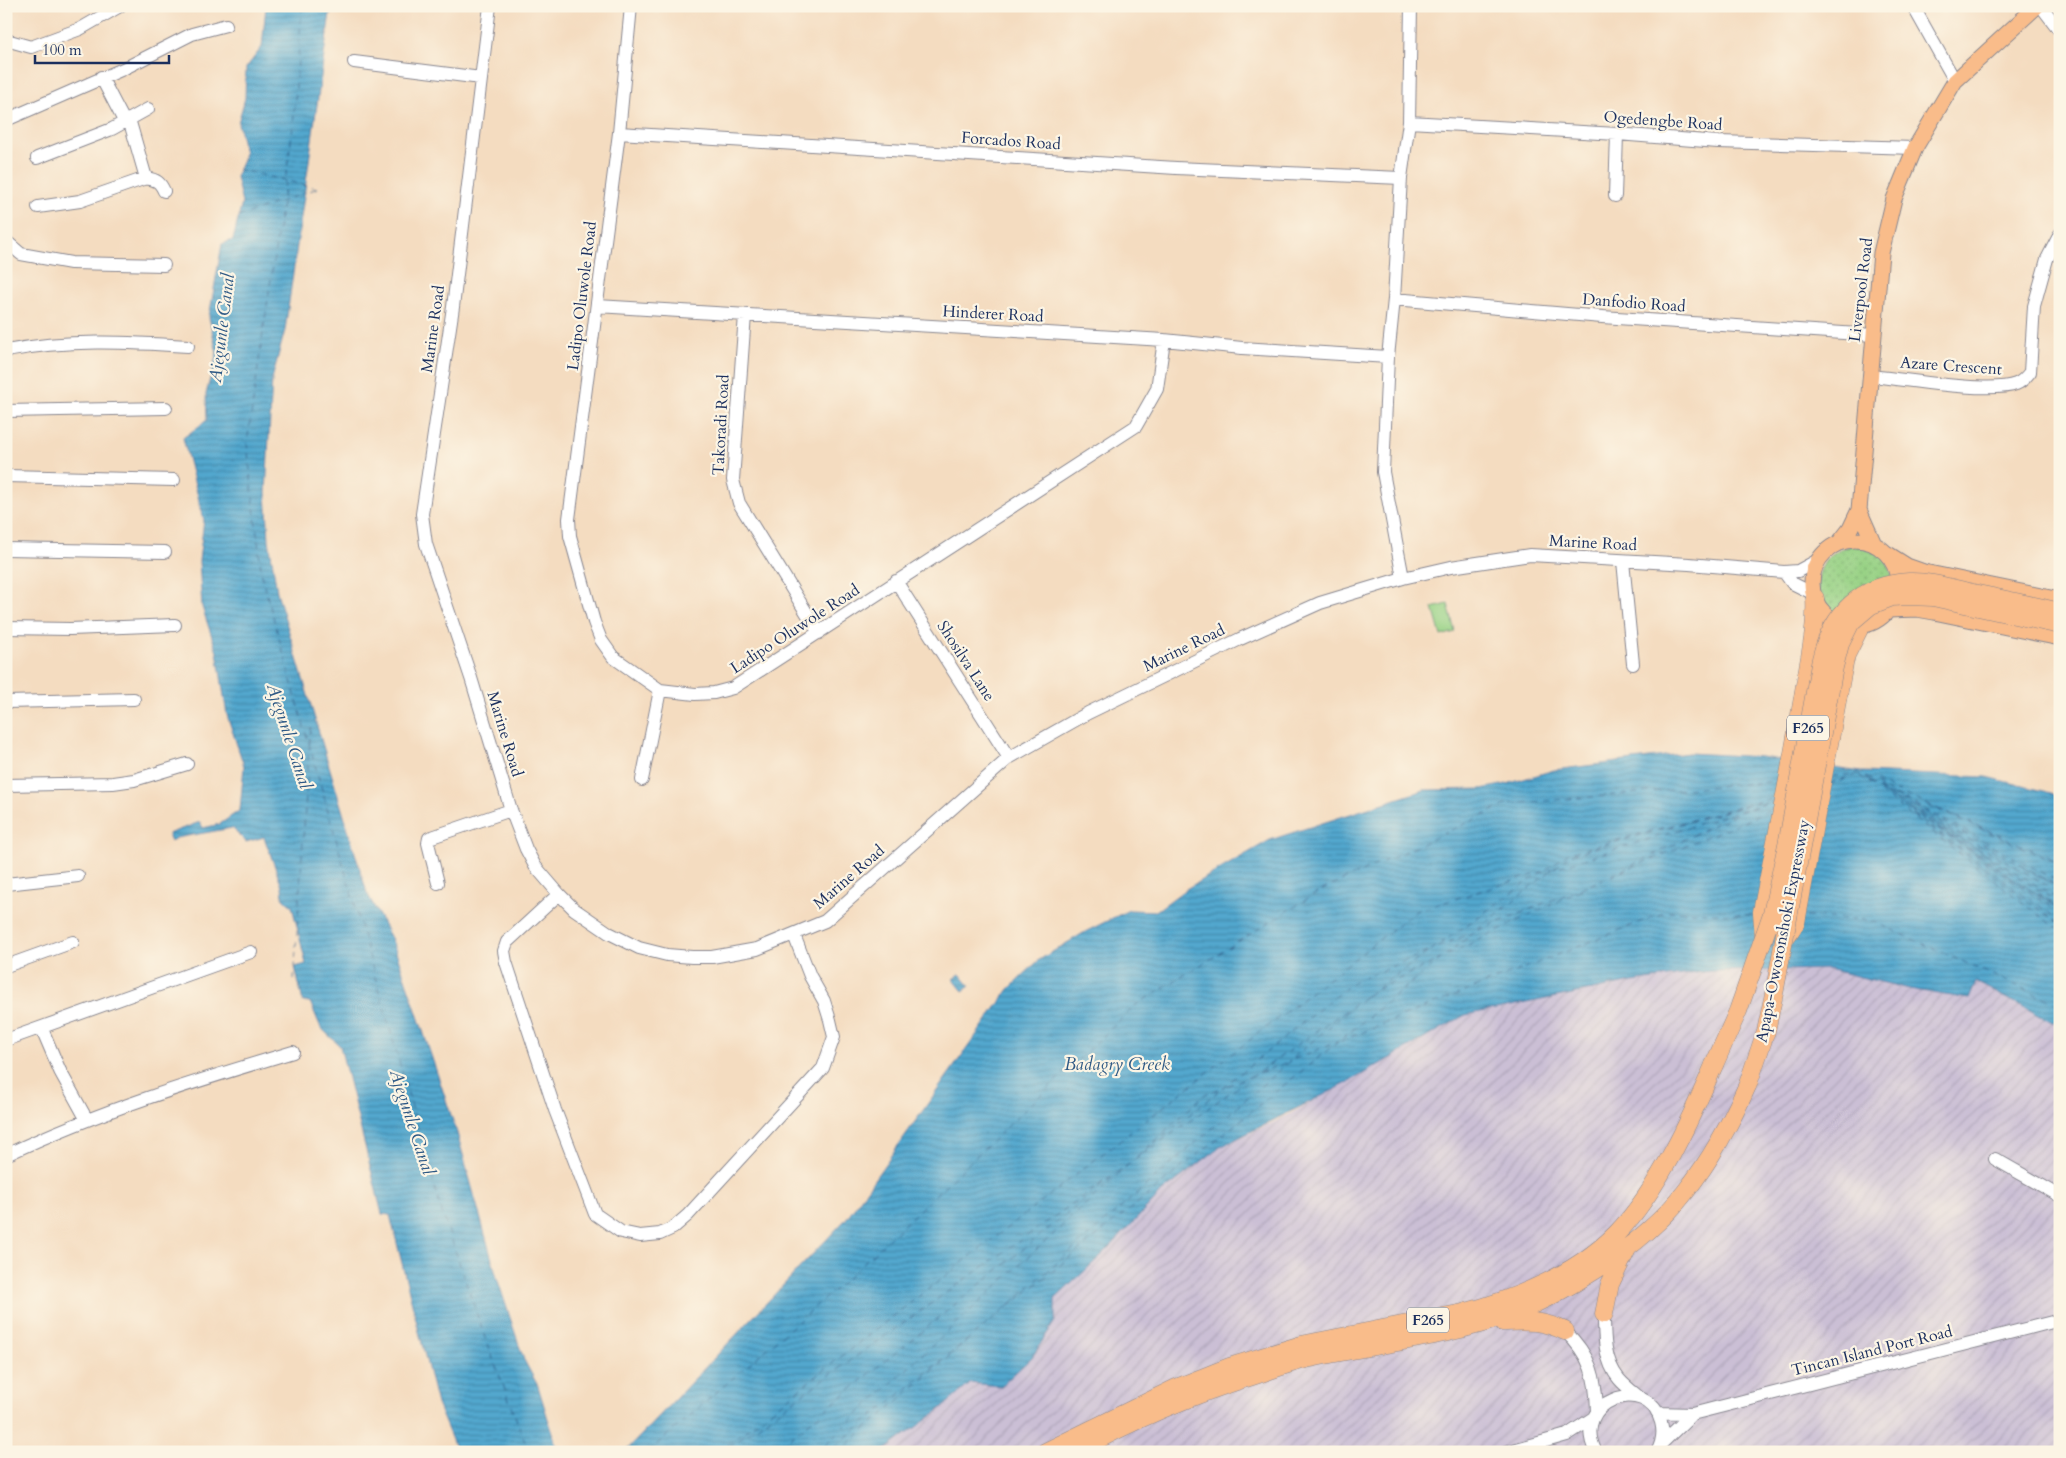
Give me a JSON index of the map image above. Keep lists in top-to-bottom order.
{
  "streets": {
    "highway": ["F265", "Apapa-Oworonshoki Expressway"],
    "main road": ["Liverpool Road"],
    "street": [
      "Ogedengbe Road",
      "Forcados Road",
      "Ladipo Oluwole Road",
      "Danfodio Road",
      "Hinderer Road",
      "Marine Road",
      "Azare Crescent",
      "Takoradi Road",
      "Shosilva Lane",
      "Tincan Island Port Road"
    ]
  },
  "crossings": [
    ["Ogedengbe Road", "Liverpool Road"],
    ["Forcados Road", "Ladipo Oluwole Road"],
    ["Liverpool Road", "Danfodio Road"],
    ["Liverpool Road", "Marine Road"],
    ["Liverpool Road", "Azare Crescent"],
    ["Ladipo Oluwole Road", "Hinderer Road"],
    ["Ladipo Oluwole Road", "Takoradi Road"],
    ["Ladipo Oluwole Road", "Shosilva Lane"],
    ["Hinderer Road", "Takoradi Road"],
    ["Marine Road", "Shosilva Lane"]
  ],
  "water": ["Ajegunle Canal", "Badagry Creek"],
  "scale_bar": "100 m"
}
